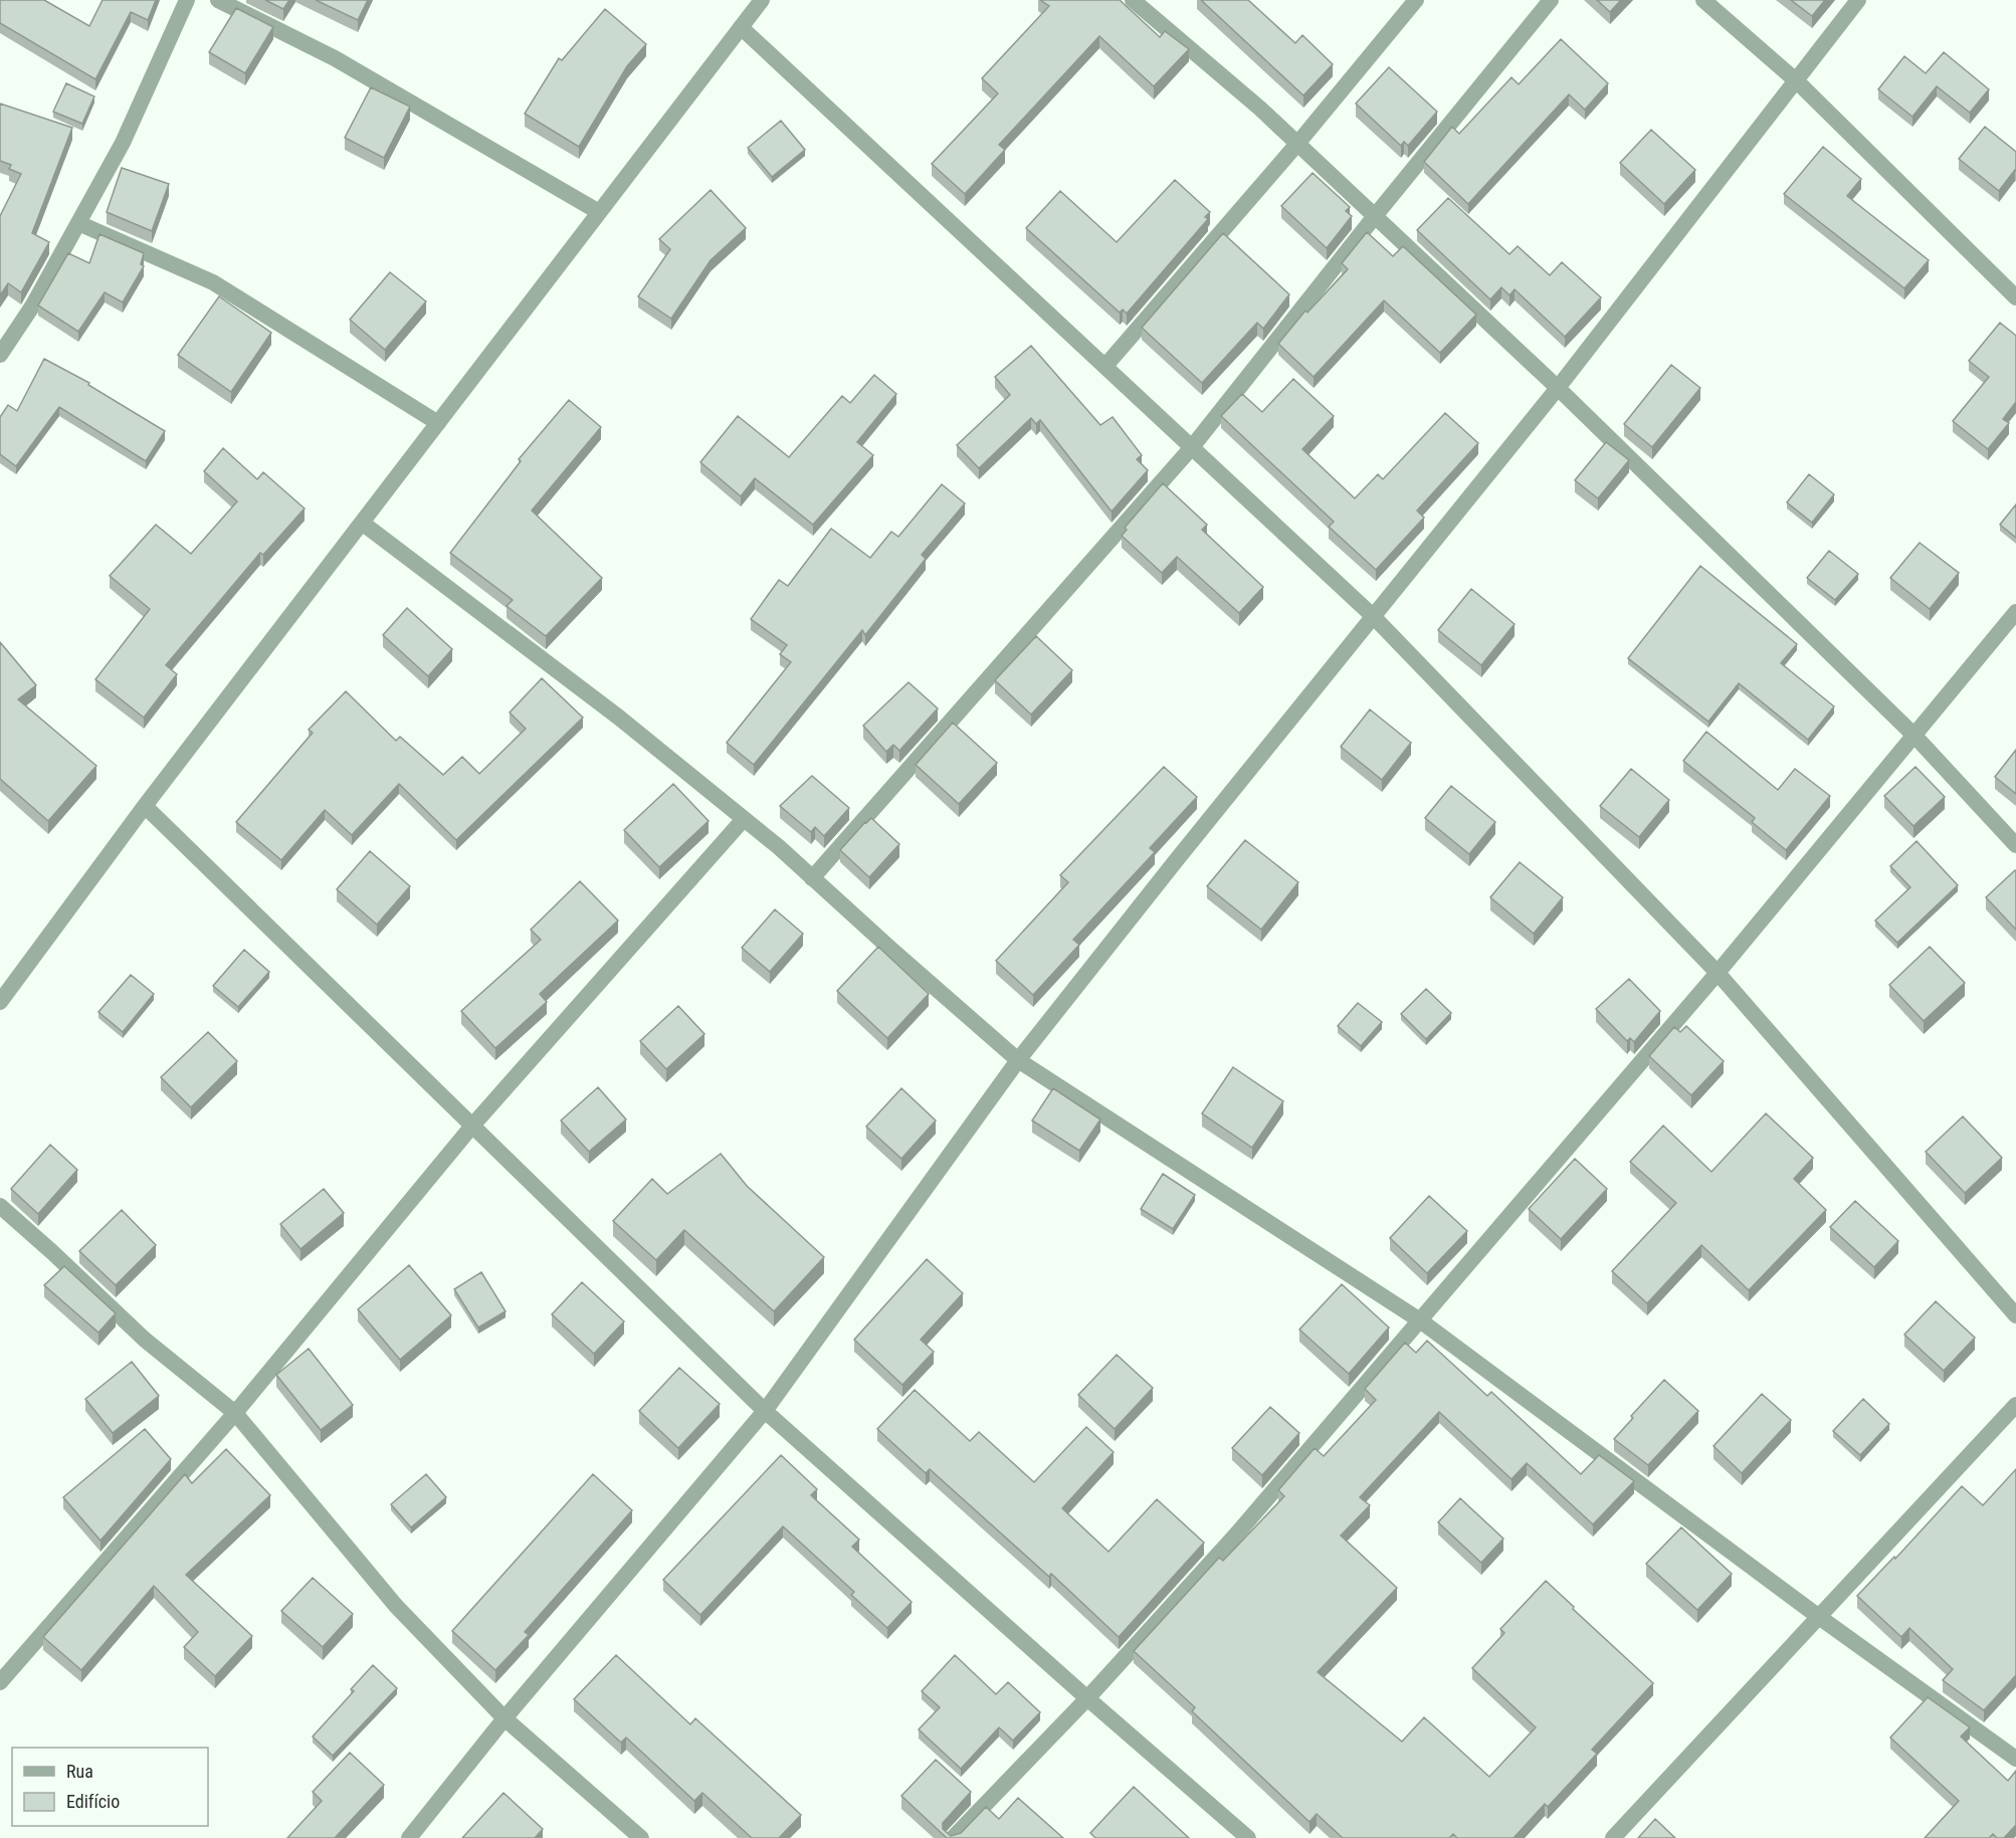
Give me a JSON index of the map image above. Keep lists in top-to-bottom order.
{
  "legend": ["Rua", "Edifício"]
}
